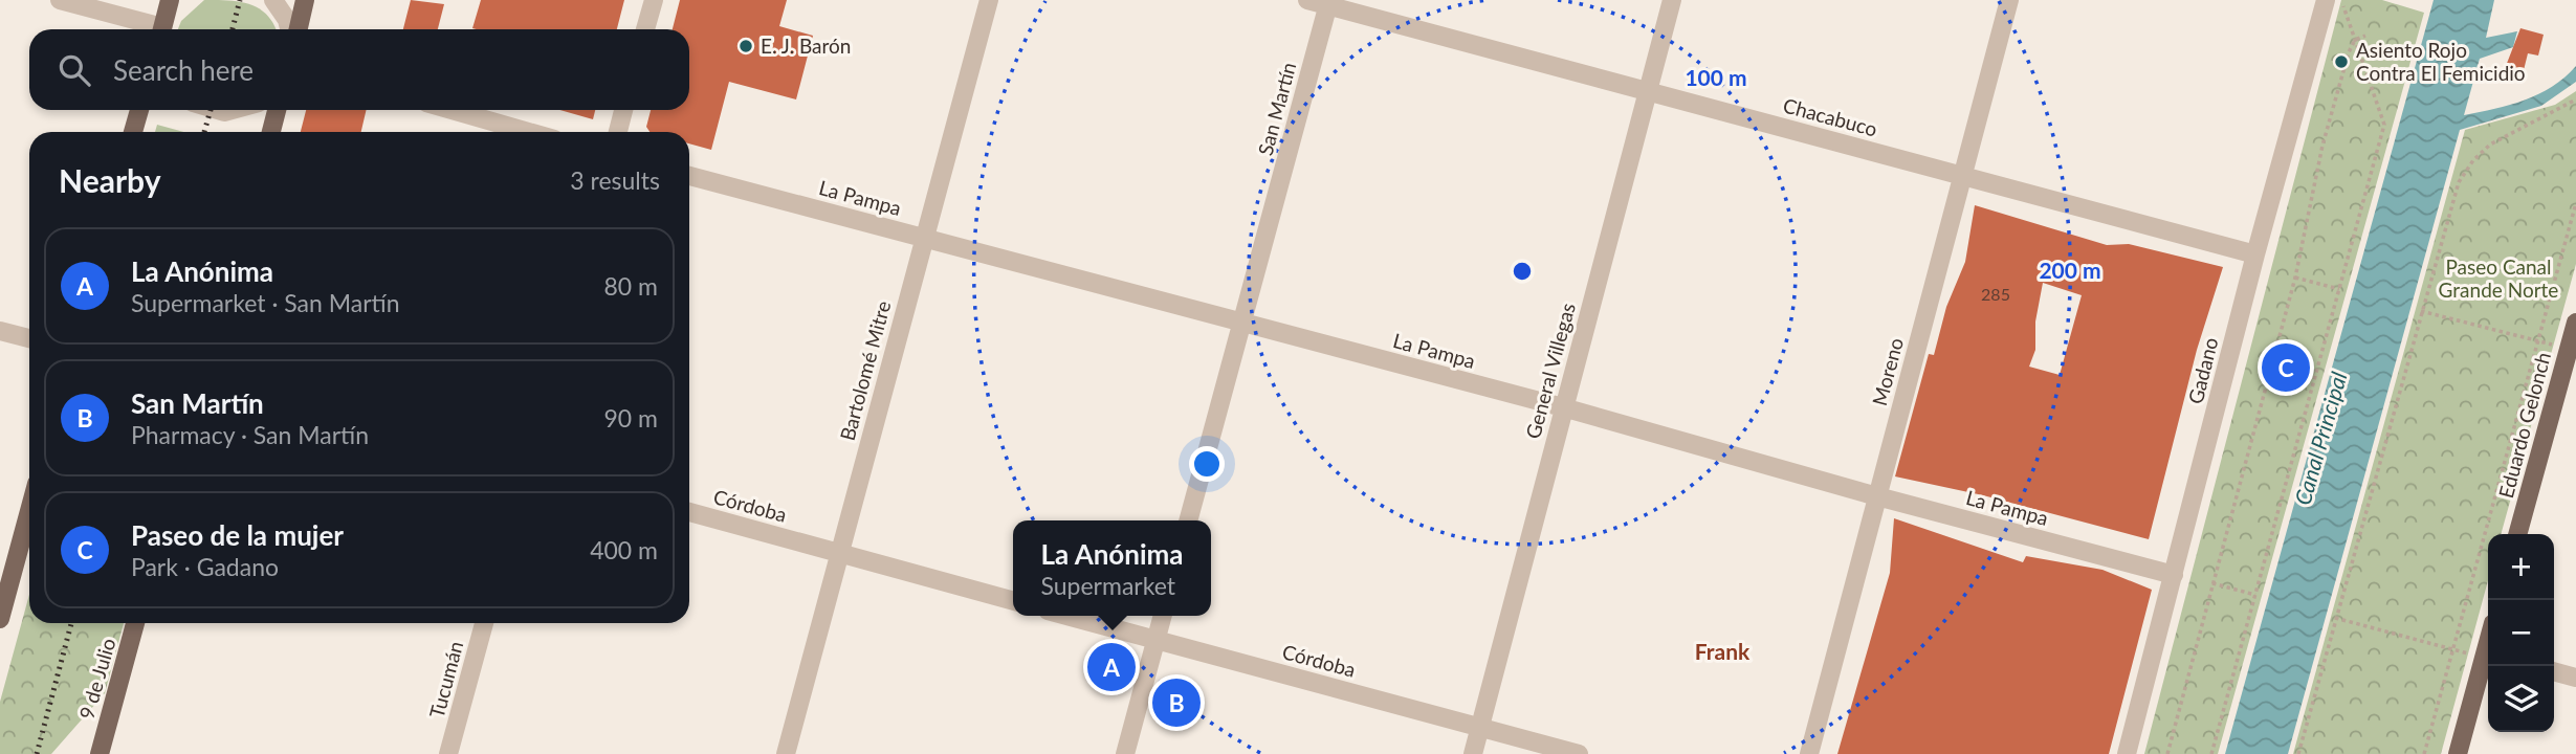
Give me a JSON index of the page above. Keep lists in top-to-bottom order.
{
  "streets": {
    "main road": ["Eduardo Gelonch", "9 de Julio"],
    "street": [
      "San Martín",
      "Chacabuco",
      "La Pampa",
      "Bartolomé Mitre",
      "General Villegas",
      "Gadano",
      "Moreno",
      "Córdoba",
      "Tucumán"
    ]
  },
  "crossings": [
    ["San Martín", "Chacabuco"],
    ["San Martín", "La Pampa"],
    ["Chacabuco", "General Villegas"],
    ["Chacabuco", "Gadano"],
    ["Chacabuco", "Moreno"],
    ["La Pampa", "Bartolomé Mitre"],
    ["La Pampa", "General Villegas"],
    ["La Pampa", "Gadano"],
    ["La Pampa", "Moreno"],
    ["Bartolomé Mitre", "Córdoba"],
    ["General Villegas", "Córdoba"]
  ],
  "districts": ["Frank"],
  "water": ["Canal Principal"],
  "parks": ["Paseo Canal Grande Norte"],
  "places": ["E. J. Barón", "Asiento Rojo Contra El Femicidio"],
  "house_numbers": ["285"],
  "page": {
    "search": "Search here",
    "heading": ["Nearby", "3 results"],
    "list": [
      {
        "mark": "A",
        "name": "La Anónima",
        "note": "Supermarket · San Martín",
        "value": "80 m"
      },
      {
        "mark": "B",
        "name": "San Martín",
        "note": "Pharmacy · San Martín",
        "value": "90 m"
      },
      {
        "mark": "C",
        "name": "Paseo de la mujer",
        "note": "Park · Gadano",
        "value": "400 m"
      }
    ],
    "pins": ["C", "A", "B"],
    "popup": ["La Anónima", "Supermarket"],
    "map_buttons": ["+", "−"]
  },
  "rings": ["100 m", "200 m"]
}
